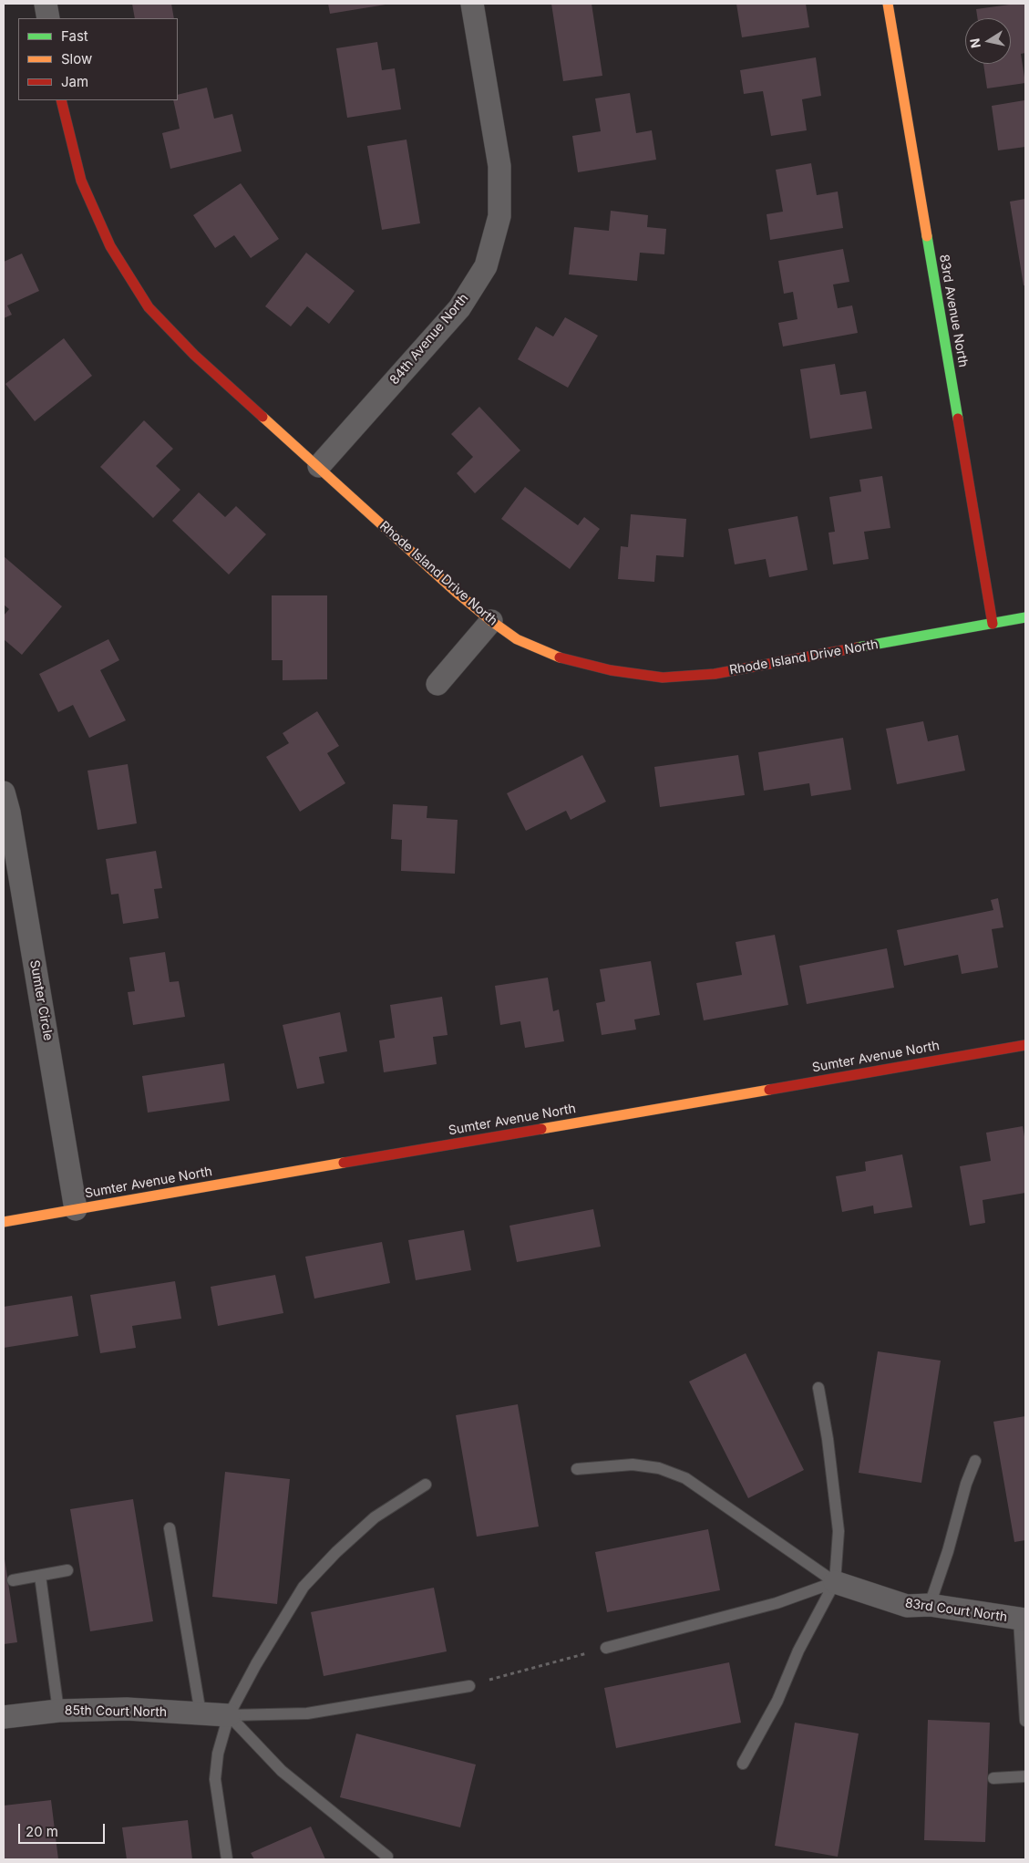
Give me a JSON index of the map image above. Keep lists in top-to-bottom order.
{
  "streets": {
    "street": [
      "83rd Avenue North",
      "84th Avenue North",
      "Rhode Island Drive North",
      "Sumter Circle",
      "Sumter Avenue North",
      "83rd Court North",
      "85th Court North"
    ]
  },
  "crossings": [
    ["83rd Avenue North", "Rhode Island Drive North"],
    ["84th Avenue North", "Rhode Island Drive North"],
    ["Sumter Circle", "Sumter Avenue North"]
  ],
  "legend": ["Fast", "Slow", "Jam"],
  "scale_bar": "20 m",
  "north": "left"
}
